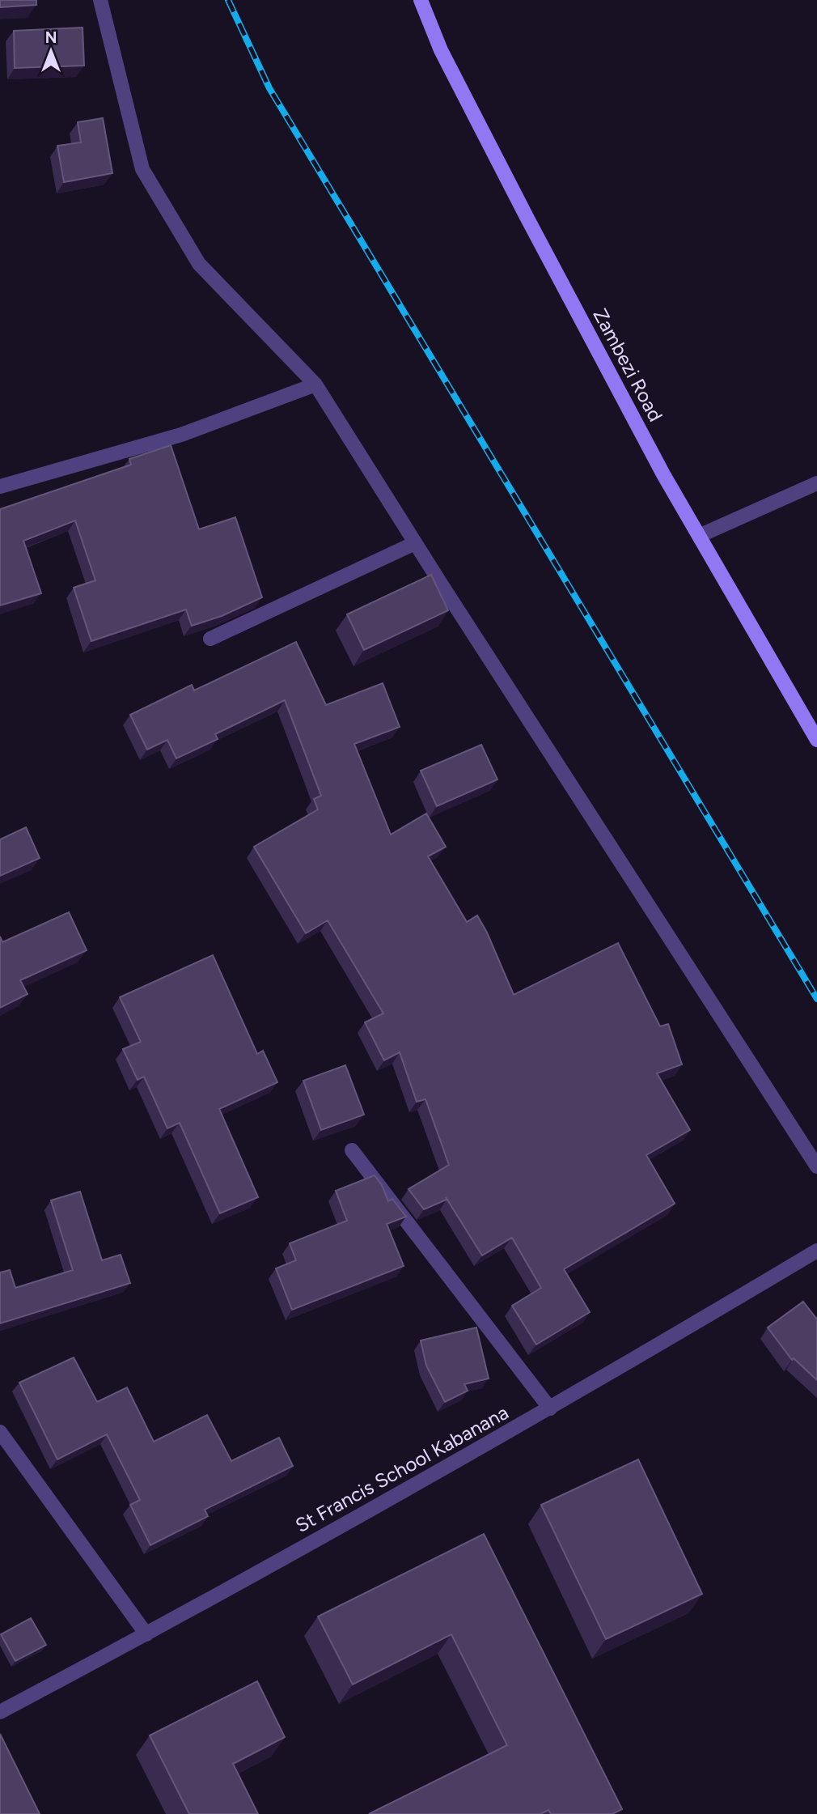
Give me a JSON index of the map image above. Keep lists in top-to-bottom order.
{
  "streets": {
    "main road": ["Zambezi Road"],
    "street": ["St Francis School Kabanana"]
  },
  "north": "top"
}
